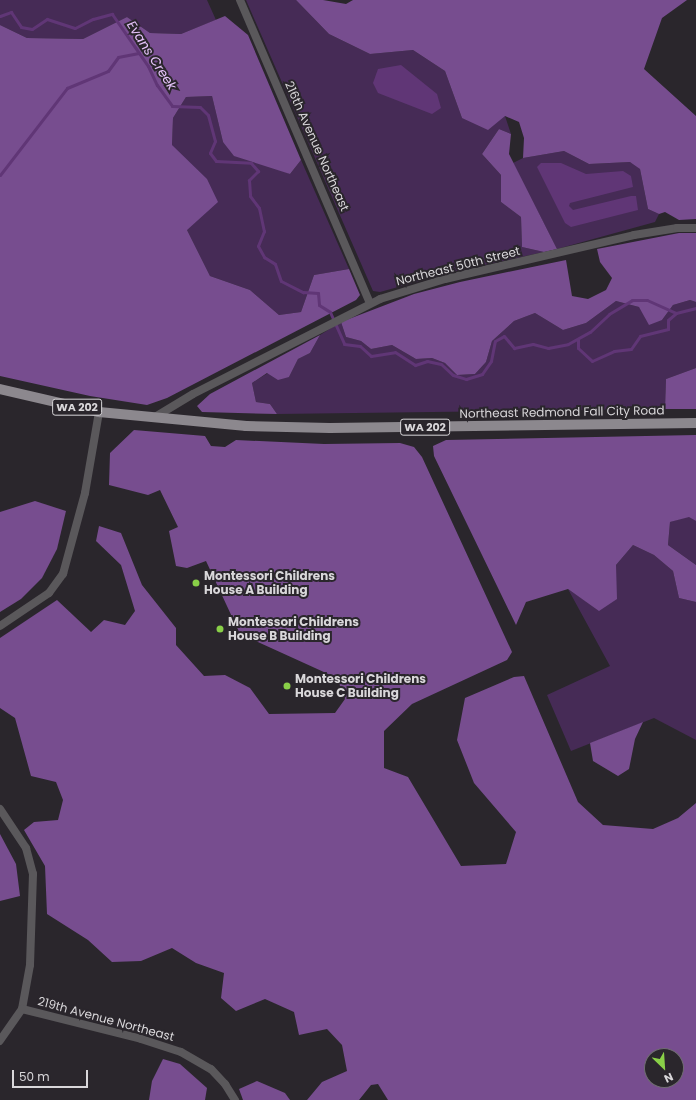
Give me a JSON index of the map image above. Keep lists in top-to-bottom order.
{
  "streets": {
    "main road": ["WA 202", "Northeast Redmond Fall City Road"],
    "street": ["216th Avenue Northeast", "Northeast 50th Street", "219th Avenue Northeast"]
  },
  "crossings": [
    ["216th Avenue Northeast", "Northeast 50th Street"],
    ["Northeast 50th Street", "Northeast Redmond Fall City Road"]
  ],
  "water": ["Evans Creek"],
  "places": ["Montessori Childrens House A Building", "Montessori Childrens House B Building", "Montessori Childrens House C Building"],
  "scale_bar": "50 m",
  "north": "bottom right"
}
